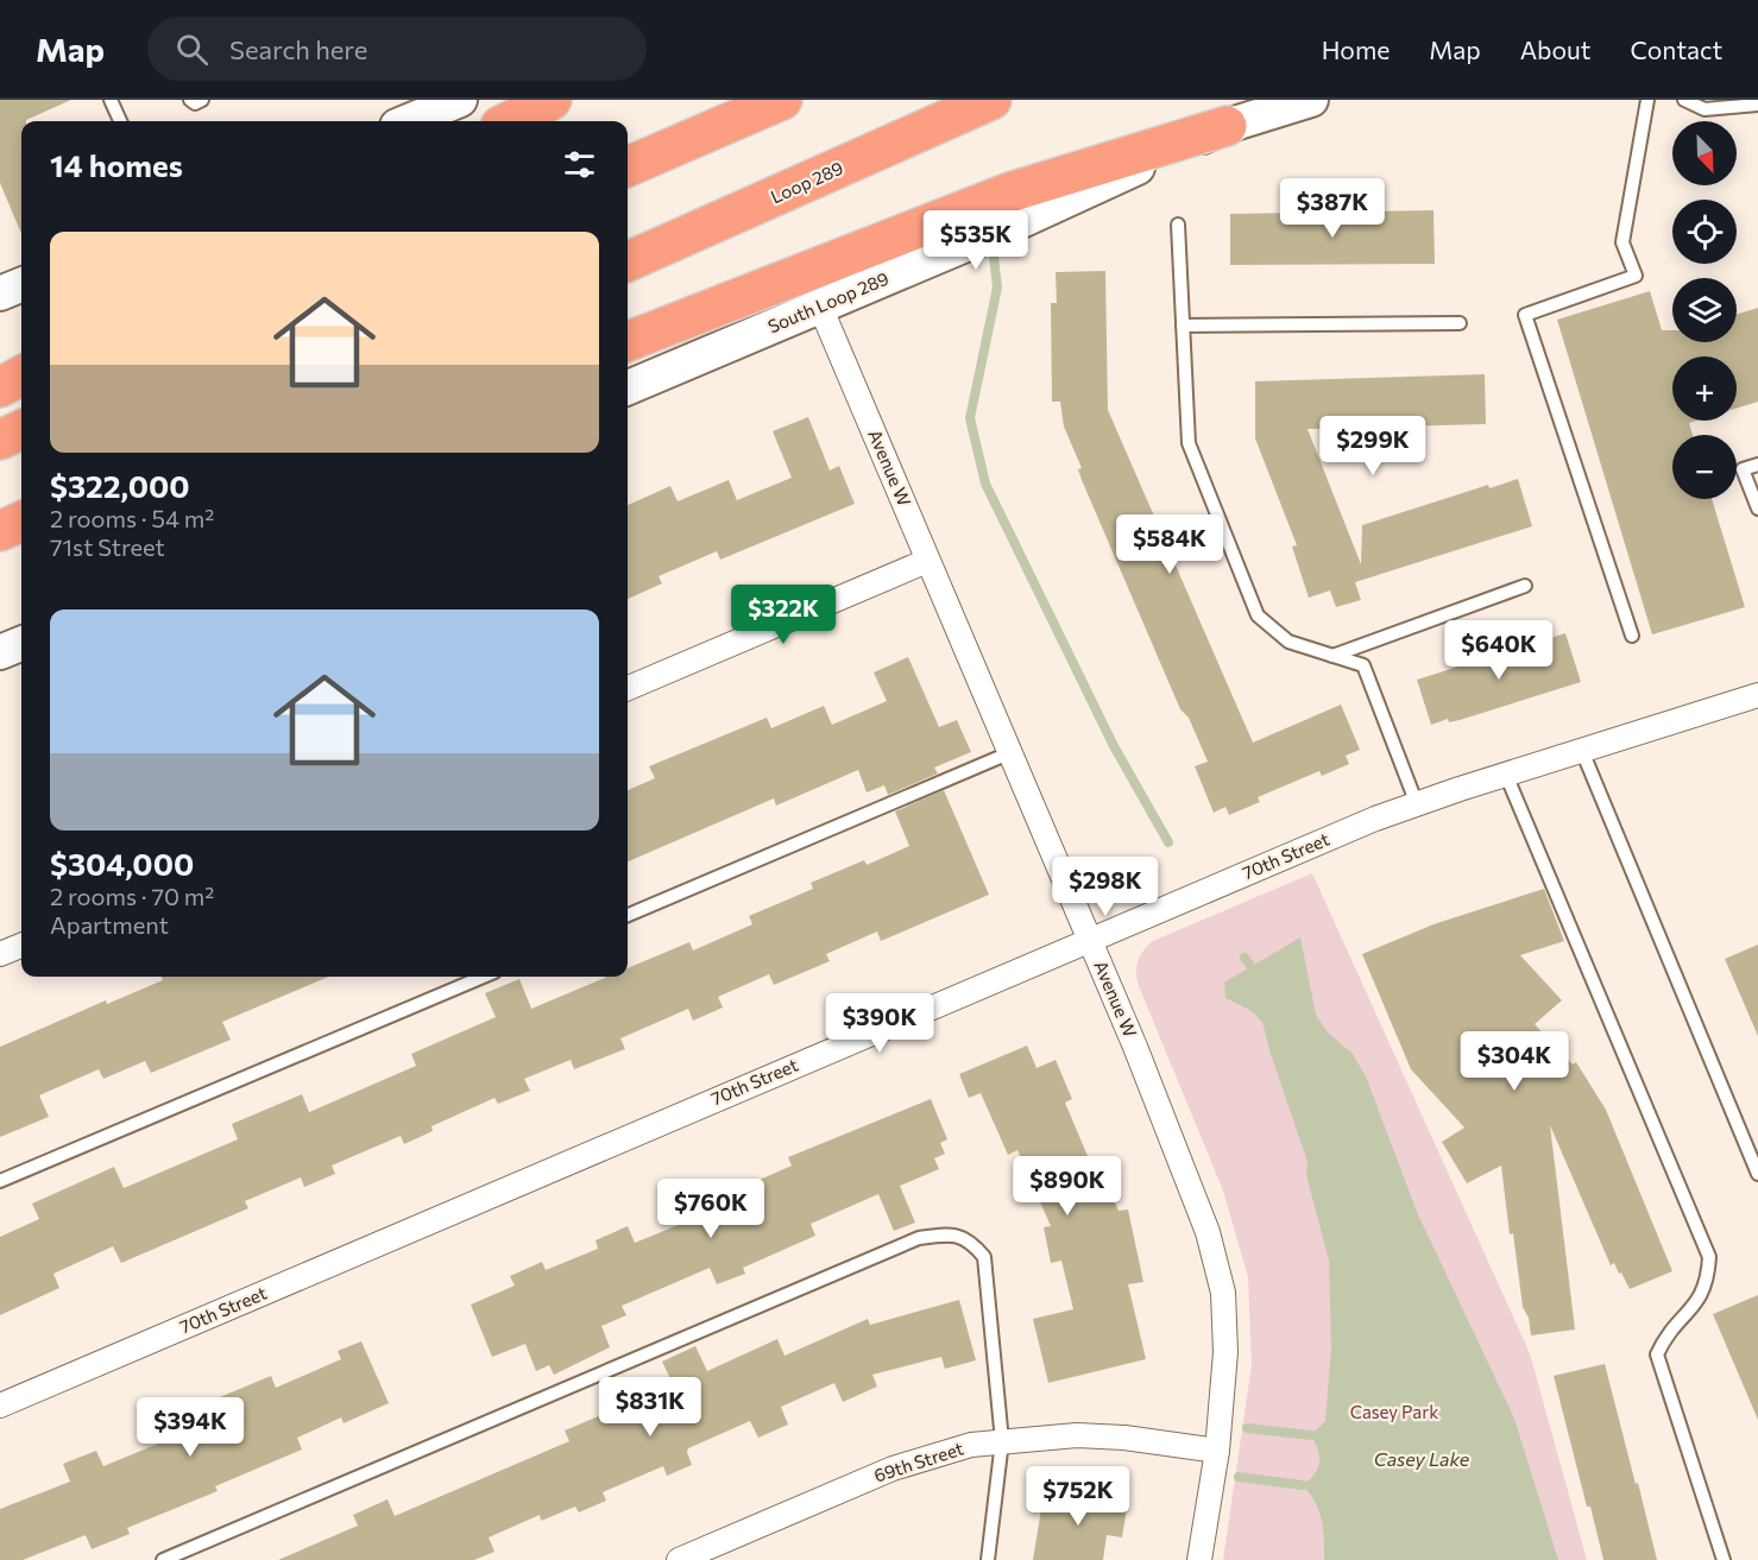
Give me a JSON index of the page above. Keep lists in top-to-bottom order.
{
  "streets": {
    "highway": ["Loop 289"],
    "main road": ["South Loop 289"],
    "street": ["Avenue W", "70th Street", "69th Street"]
  },
  "crossings": [
    ["South Loop 289", "Avenue W"],
    ["Avenue W", "70th Street"],
    ["Avenue W", "69th Street"]
  ],
  "water": ["Casey Lake"],
  "parks": ["Casey Park"],
  "north": "bottom right",
  "page": {
    "header": "Map",
    "search": "Search here",
    "nav": [
      "Home",
      "Map",
      "About",
      "Contact"
    ],
    "map_buttons": ["+", "−"],
    "heading": "14 homes",
    "price": [
      "$387K",
      "$535K",
      "$299K",
      "$584K",
      "$322K",
      "$640K",
      "$298K",
      "$390K",
      "$304K",
      "$890K",
      "$760K",
      "$831K",
      "$394K",
      "$752K"
    ],
    "list": [
      {
        "name": "$322,000",
        "note": "2 rooms · 54 m² · 71st Street"
      },
      {
        "name": "$304,000",
        "note": "2 rooms · 70 m² · Apartment"
      }
    ]
  }
}
